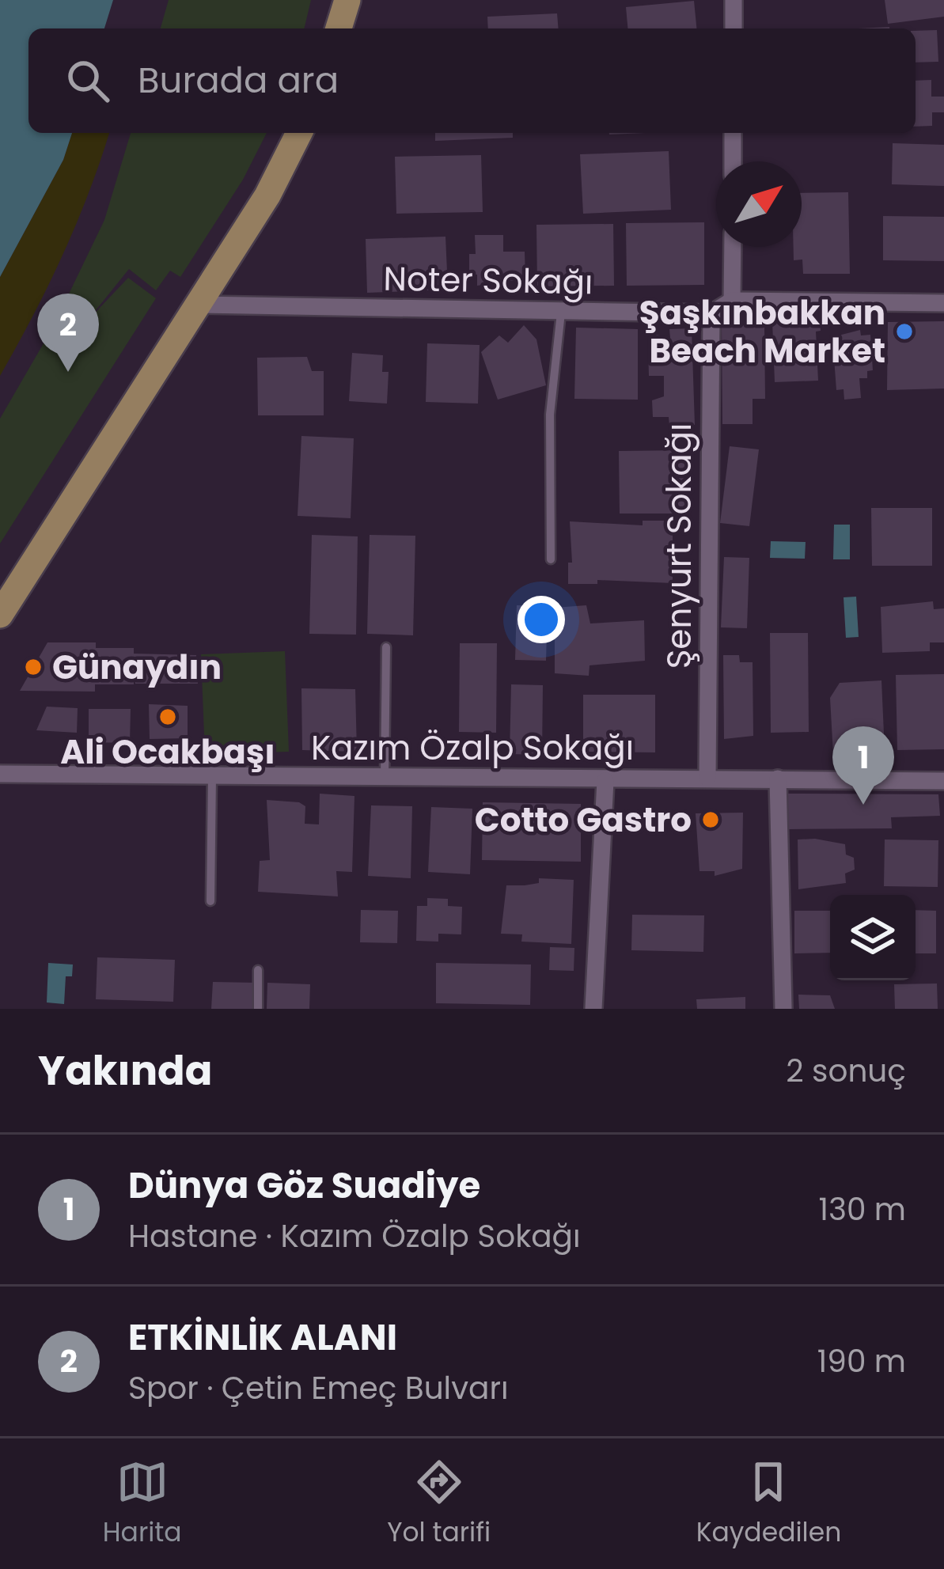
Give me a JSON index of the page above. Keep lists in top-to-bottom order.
{
  "streets": {
    "street": ["Noter Sokağı", "Şenyurt Sokağı", "Kazım Özalp Sokağı"]
  },
  "crossings": [
    ["Noter Sokağı", "Şenyurt Sokağı"],
    ["Şenyurt Sokağı", "Kazım Özalp Sokağı"]
  ],
  "places": [
    "Şaşkınbakkan Beach Market",
    "Günaydın",
    "Ali Ocakbaşı",
    "Cotto Gastro"
  ],
  "north": "top right",
  "page": {
    "search": "Burada ara",
    "pins": ["2", "1"],
    "heading": ["Yakında", "2 sonuç"],
    "list": [
      {
        "mark": "1",
        "name": "Dünya Göz Suadiye",
        "note": "Hastane · Kazım Özalp Sokağı",
        "value": "130 m"
      },
      {
        "mark": "2",
        "name": "ETKİNLİK ALANI",
        "note": "Spor · Çetin Emeç Bulvarı",
        "value": "190 m"
      }
    ],
    "nav": ["Harita", "Yol tarifi", "Kaydedilen"]
  }
}
